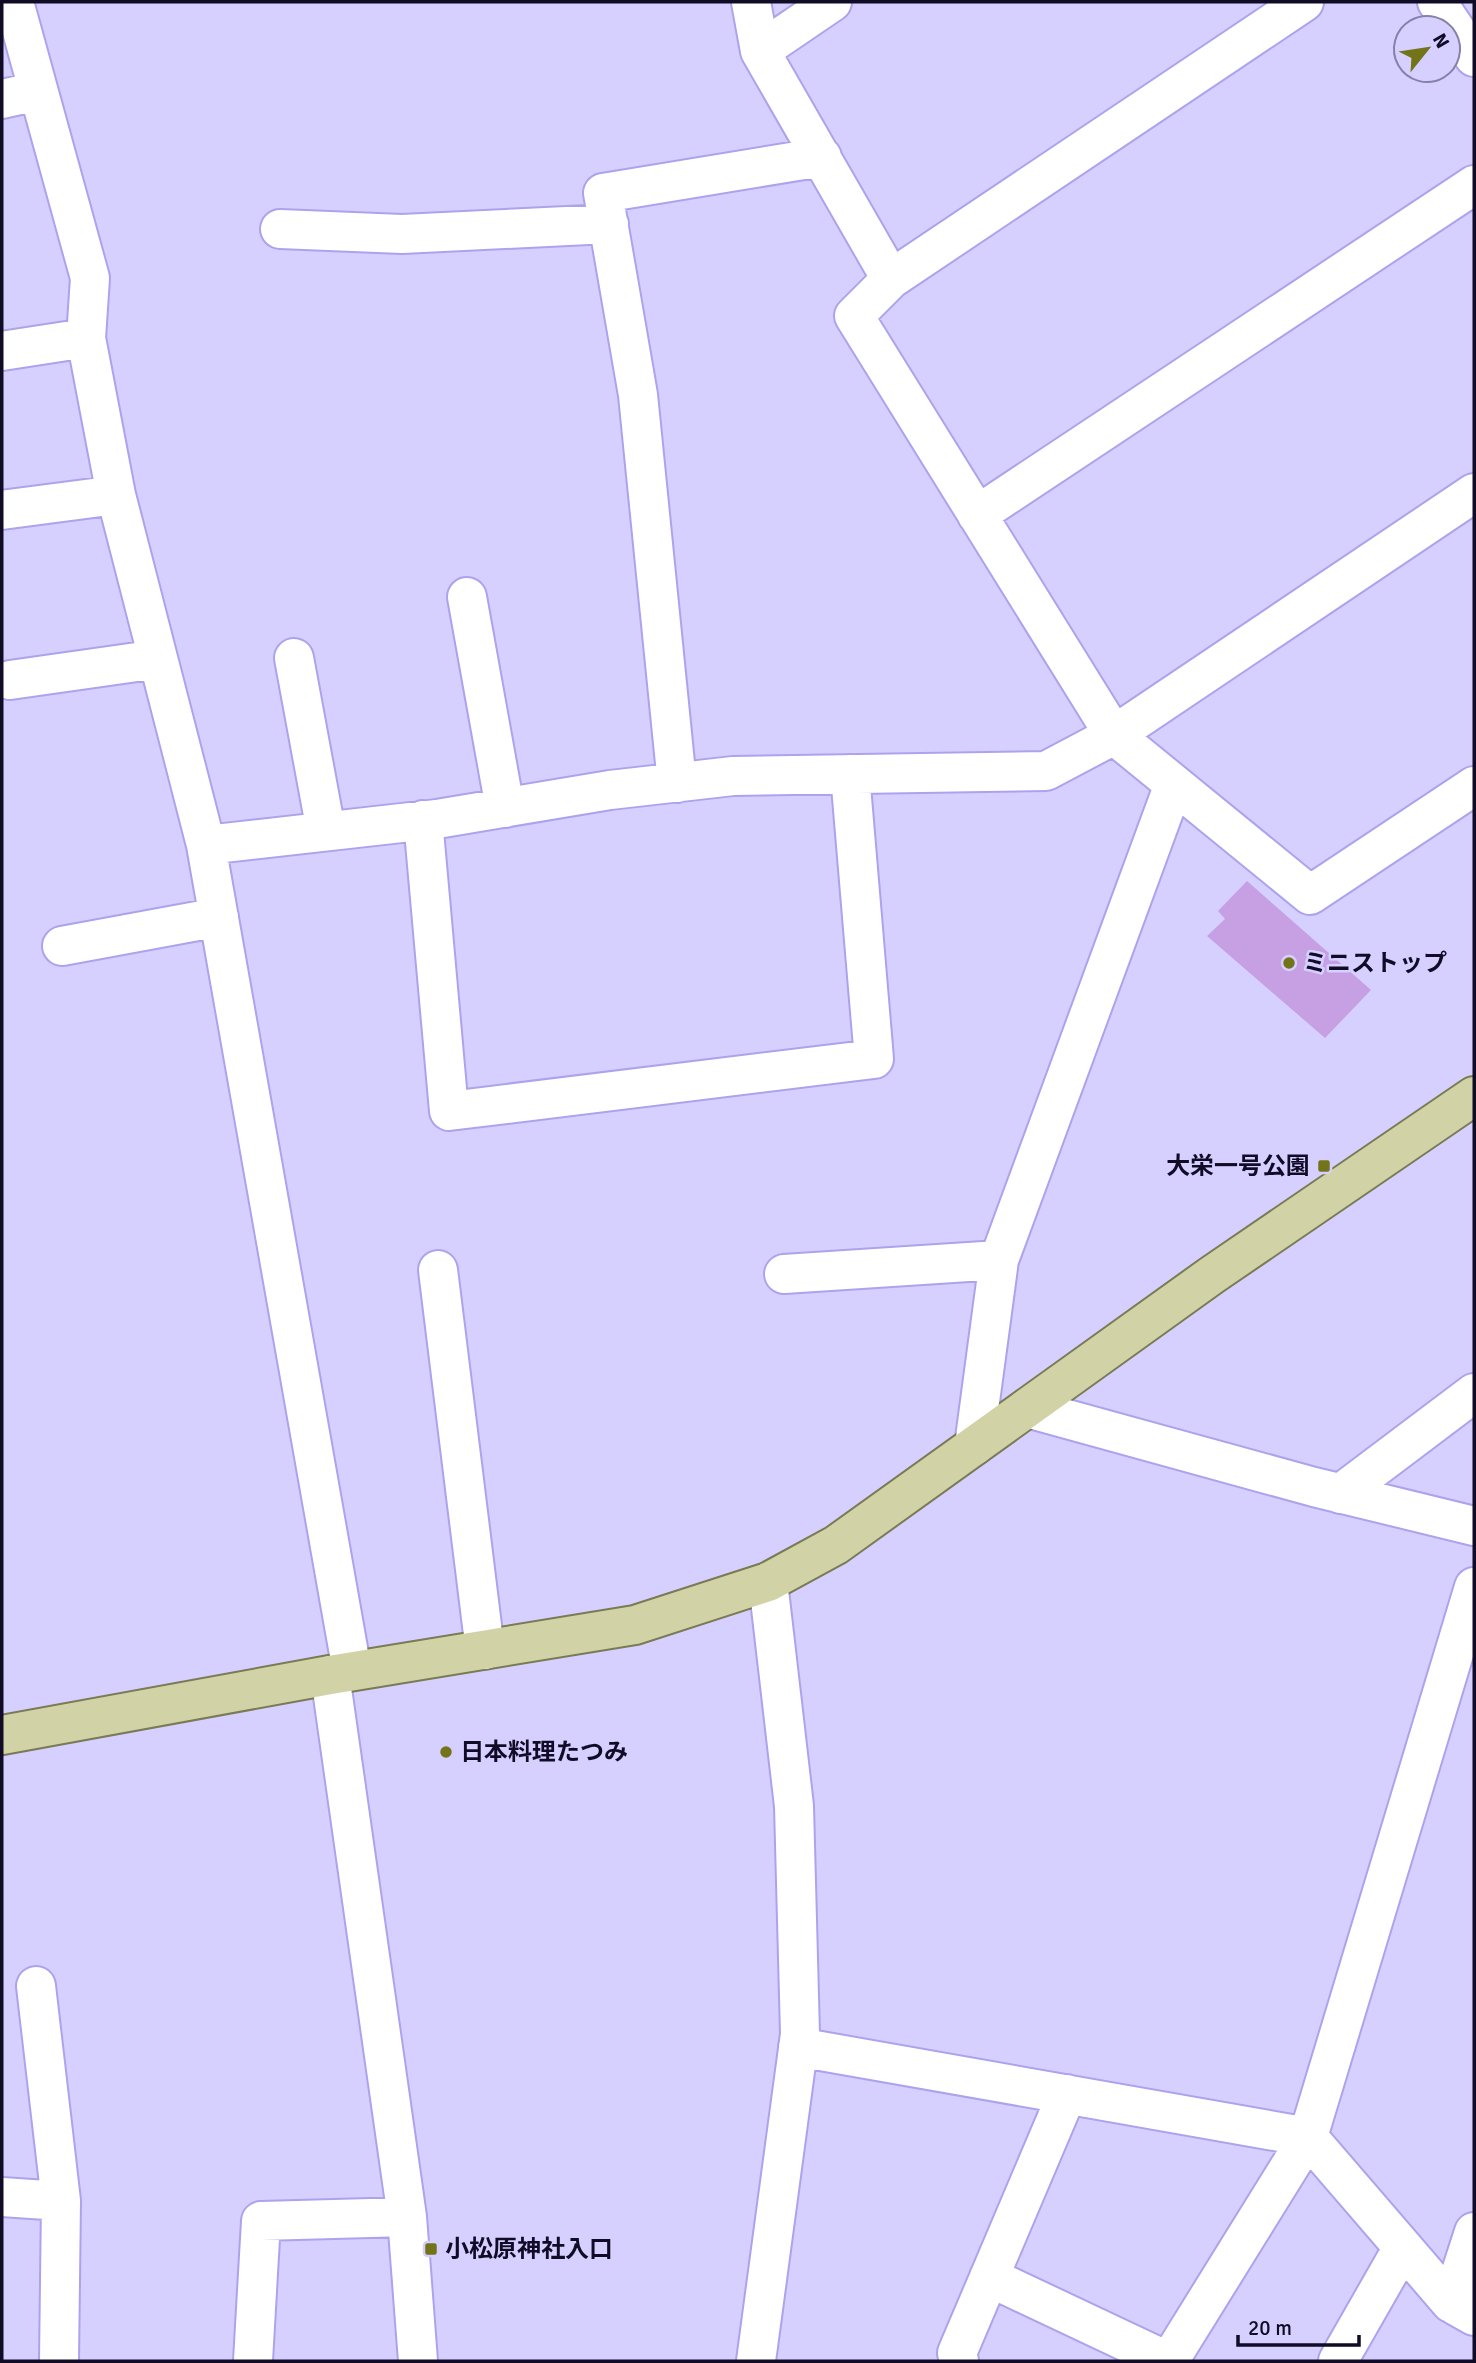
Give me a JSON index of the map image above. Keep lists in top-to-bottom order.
{
  "places": {
    "other": ["ミニストップ", "日本料理たつみ"],
    "transit": ["大栄一号公園", "小松原神社入口"]
  },
  "scale_bar": "20 m",
  "north": "top right"
}
